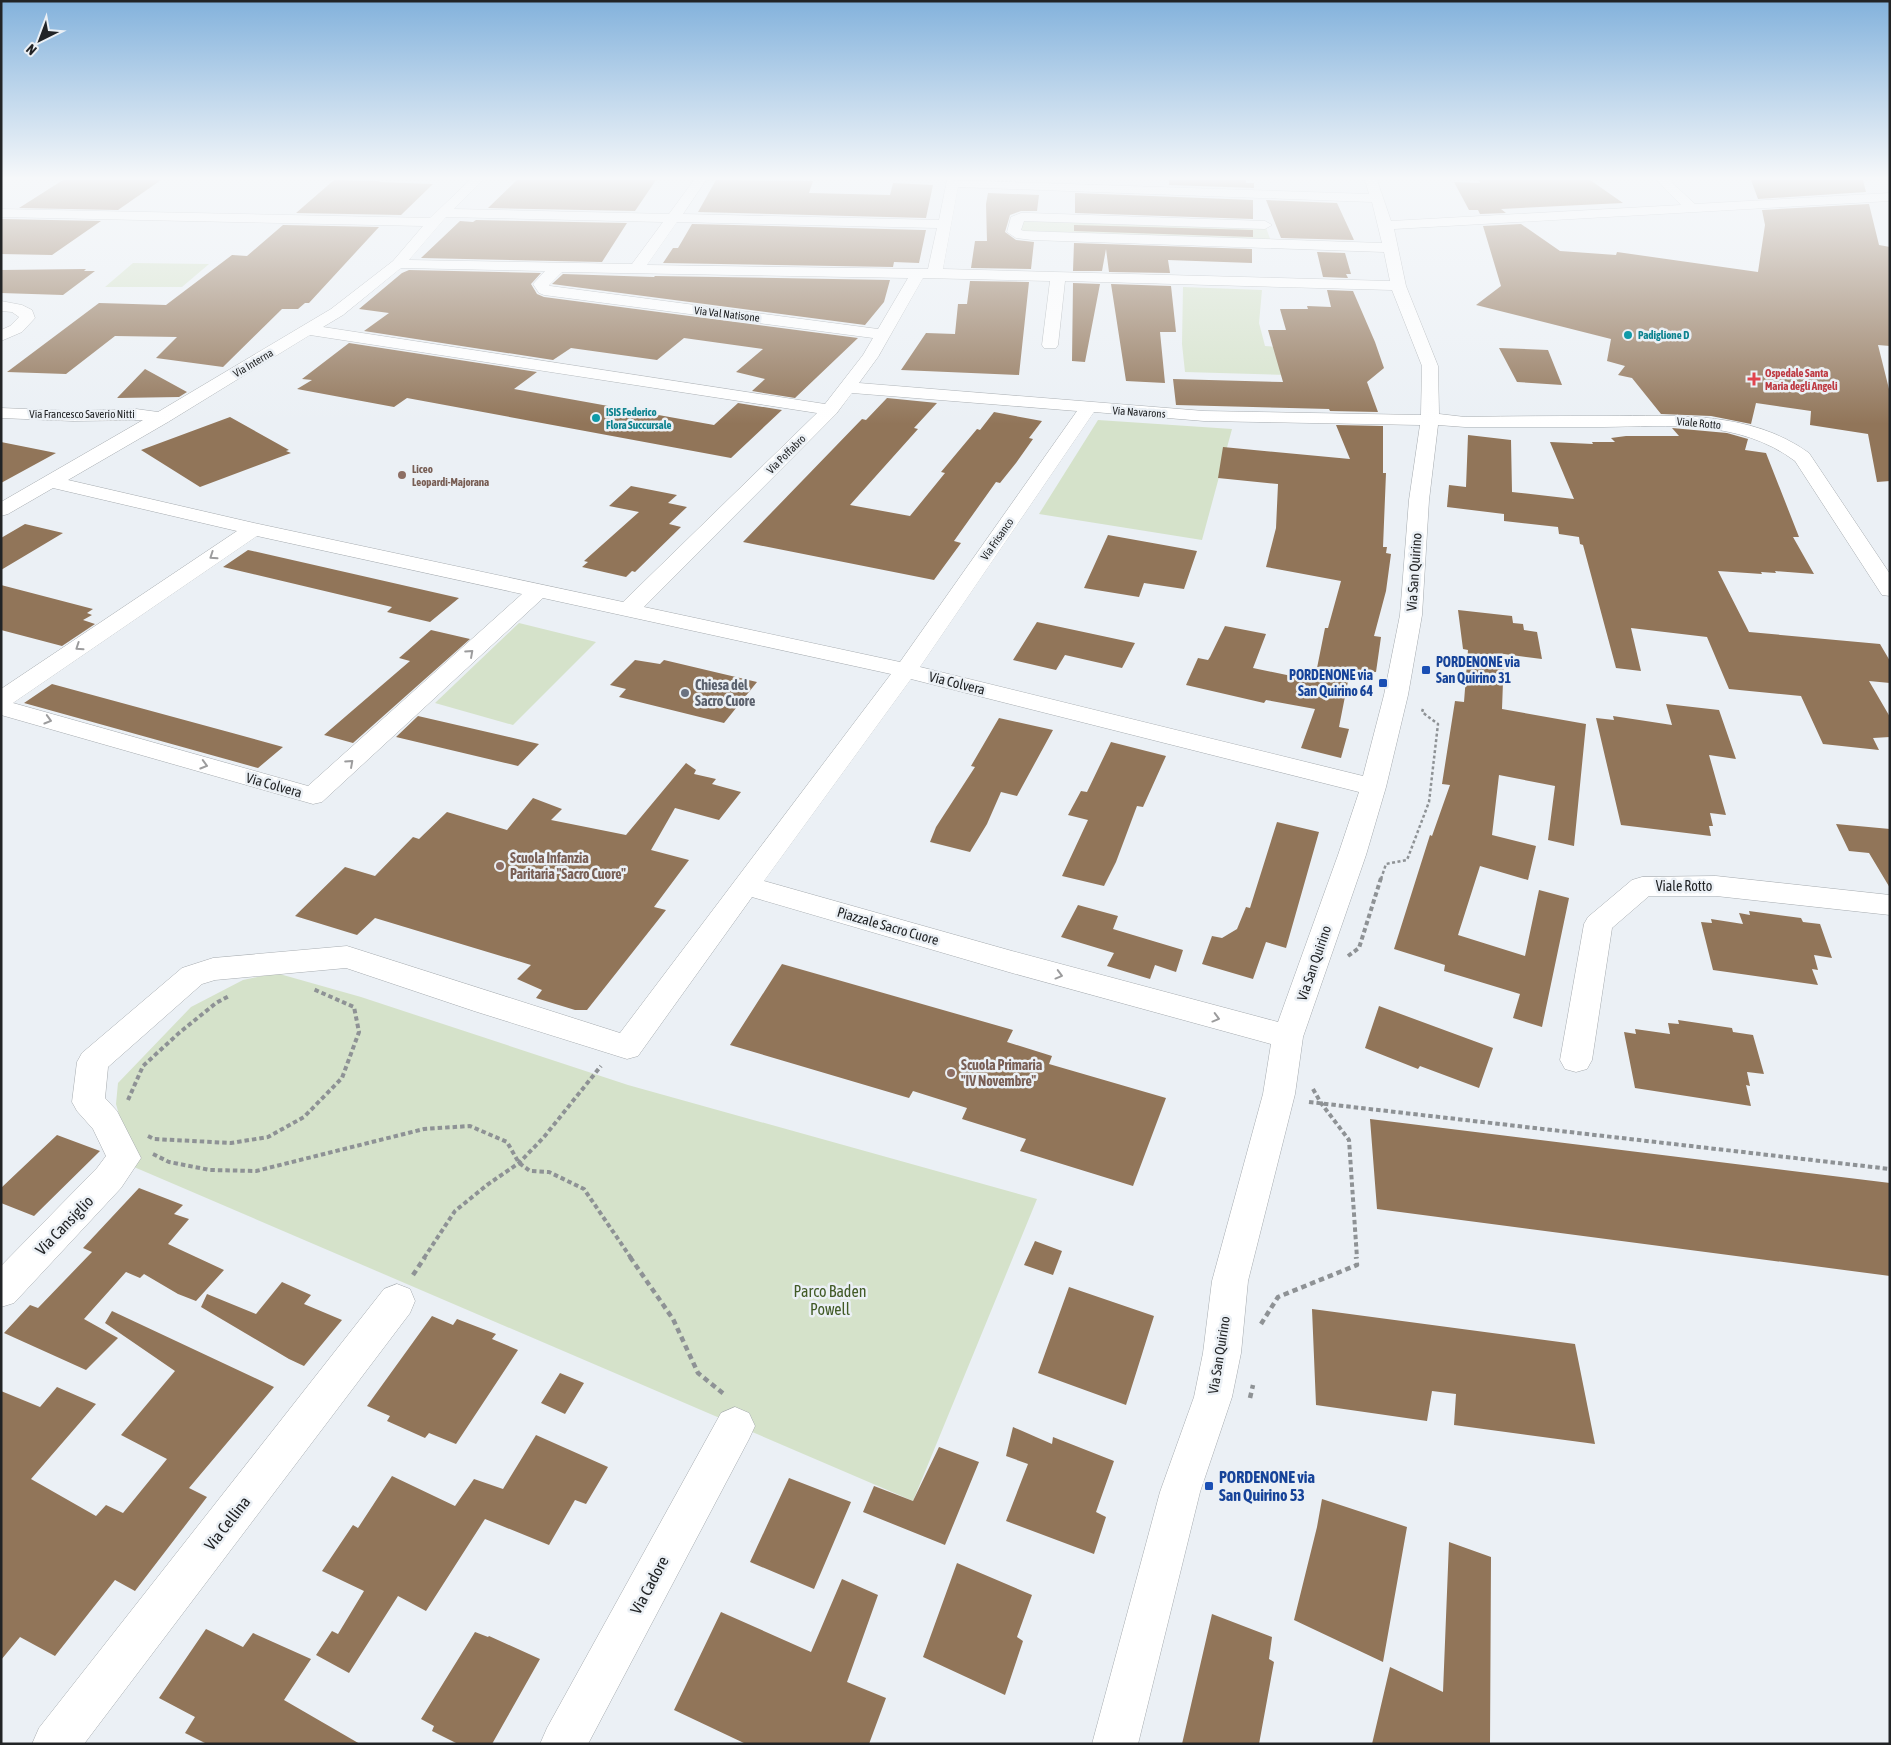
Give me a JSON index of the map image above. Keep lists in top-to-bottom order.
{
  "streets": {
    "street": [
      "Via Val Natisone",
      "Via Interna",
      "Via Navarons",
      "Via Francesco Saverio Nitti",
      "Viale Rotto",
      "Via Poffabro",
      "Via Frisanco",
      "Via San Quirino",
      "Via Colvera",
      "Piazzale Sacro Cuore",
      "Via Cansiglio",
      "Via Cellina",
      "Via Cadore"
    ]
  },
  "crossings": [
    ["Via Val Natisone", "Via Poffabro"],
    ["Via Interna", "Via Francesco Saverio Nitti"],
    ["Via Interna", "Via Colvera"],
    ["Via Navarons", "Viale Rotto"],
    ["Via Navarons", "Via Poffabro"],
    ["Via Navarons", "Via Frisanco"],
    ["Via Navarons", "Via San Quirino"],
    ["Viale Rotto", "Via San Quirino"],
    ["Via Poffabro", "Via Colvera"],
    ["Via Frisanco", "Via Colvera"],
    ["Via San Quirino", "Via Colvera"],
    ["Via San Quirino", "Piazzale Sacro Cuore"]
  ],
  "one_way": ["Piazzale Sacro Cuore"],
  "parks": ["Parco Baden Powell"],
  "places": {
    "other": [
      "Padiglione D",
      "ISIS Federico Flora Succursale",
      "Liceo Leopardi-Majorana",
      "Chiesa del Sacro Cuore",
      "Scuola Infanzia Paritaria \"Sacro Cuore\"",
      "Scuola Primaria \"IV Novembre\""
    ],
    "health": ["Ospedale Santa Maria degli Angeli"],
    "transit": ["PORDENONE via San Quirino 31", "PORDENONE via San Quirino 64", "PORDENONE via San Quirino 53"]
  },
  "north": "bottom left"
}
